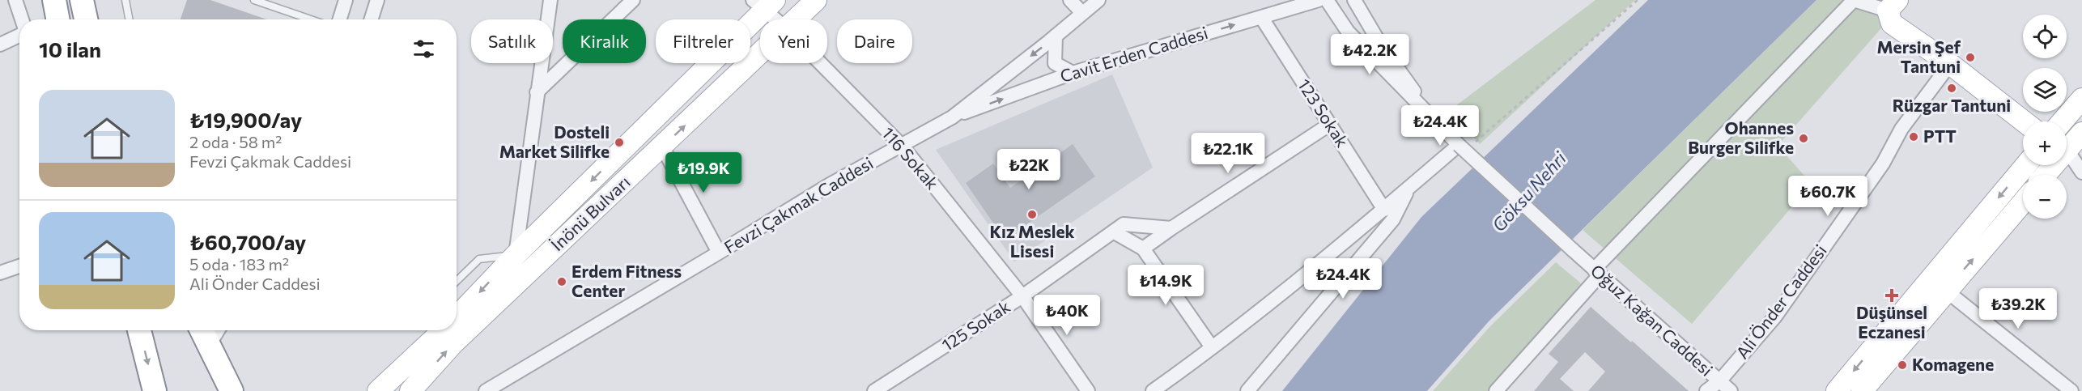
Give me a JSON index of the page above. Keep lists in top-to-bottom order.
{
  "streets": {
    "main road": ["İnönü Bulvarı"],
    "street": [
      "Cavit Erden Caddesi",
      "123 Sokak",
      "116 Sokak",
      "Fevzi Çakmak Caddesi",
      "Ali Önder Caddesi",
      "Oğuz Kağan Caddesi",
      "125 Sokak"
    ]
  },
  "crossings": [
    ["Cavit Erden Caddesi", "123 Sokak"],
    ["Cavit Erden Caddesi", "Fevzi Çakmak Caddesi"],
    ["116 Sokak", "Fevzi Çakmak Caddesi"],
    ["116 Sokak", "İnönü Bulvarı"],
    ["116 Sokak", "125 Sokak"],
    ["Ali Önder Caddesi", "Oğuz Kağan Caddesi"]
  ],
  "one_way": ["Cavit Erden Caddesi"],
  "water": ["Göksu Nehri"],
  "places": {
    "other": [
      "Mersin Şef Tantuni",
      "Rüzgar Tantuni",
      "PTT",
      "Ohannes Burger Silifke",
      "Dosteli Market Silifke",
      "Kız Meslek Lisesi",
      "Erdem Fitness Center",
      "Komagene"
    ],
    "health": ["Düşünsel Eczanesi"]
  },
  "page": {
    "map_buttons": ["+", "−"],
    "chip": [
      "Satılık",
      "Kiralık",
      "Filtreler",
      "Yeni",
      "Daire"
    ],
    "heading": "10 ilan",
    "price": [
      "₺42.2K",
      "₺24.4K",
      "₺22.1K",
      "₺22K",
      "₺19.9K",
      "₺60.7K",
      "₺24.4K",
      "₺14.9K",
      "₺39.2K",
      "₺40K"
    ],
    "list": [
      {
        "name": "₺19,900/ay",
        "note": "2 oda · 58 m² · Fevzi Çakmak Caddesi"
      },
      {
        "name": "₺60,700/ay",
        "note": "5 oda · 183 m² · Ali Önder Caddesi"
      }
    ]
  }
}
